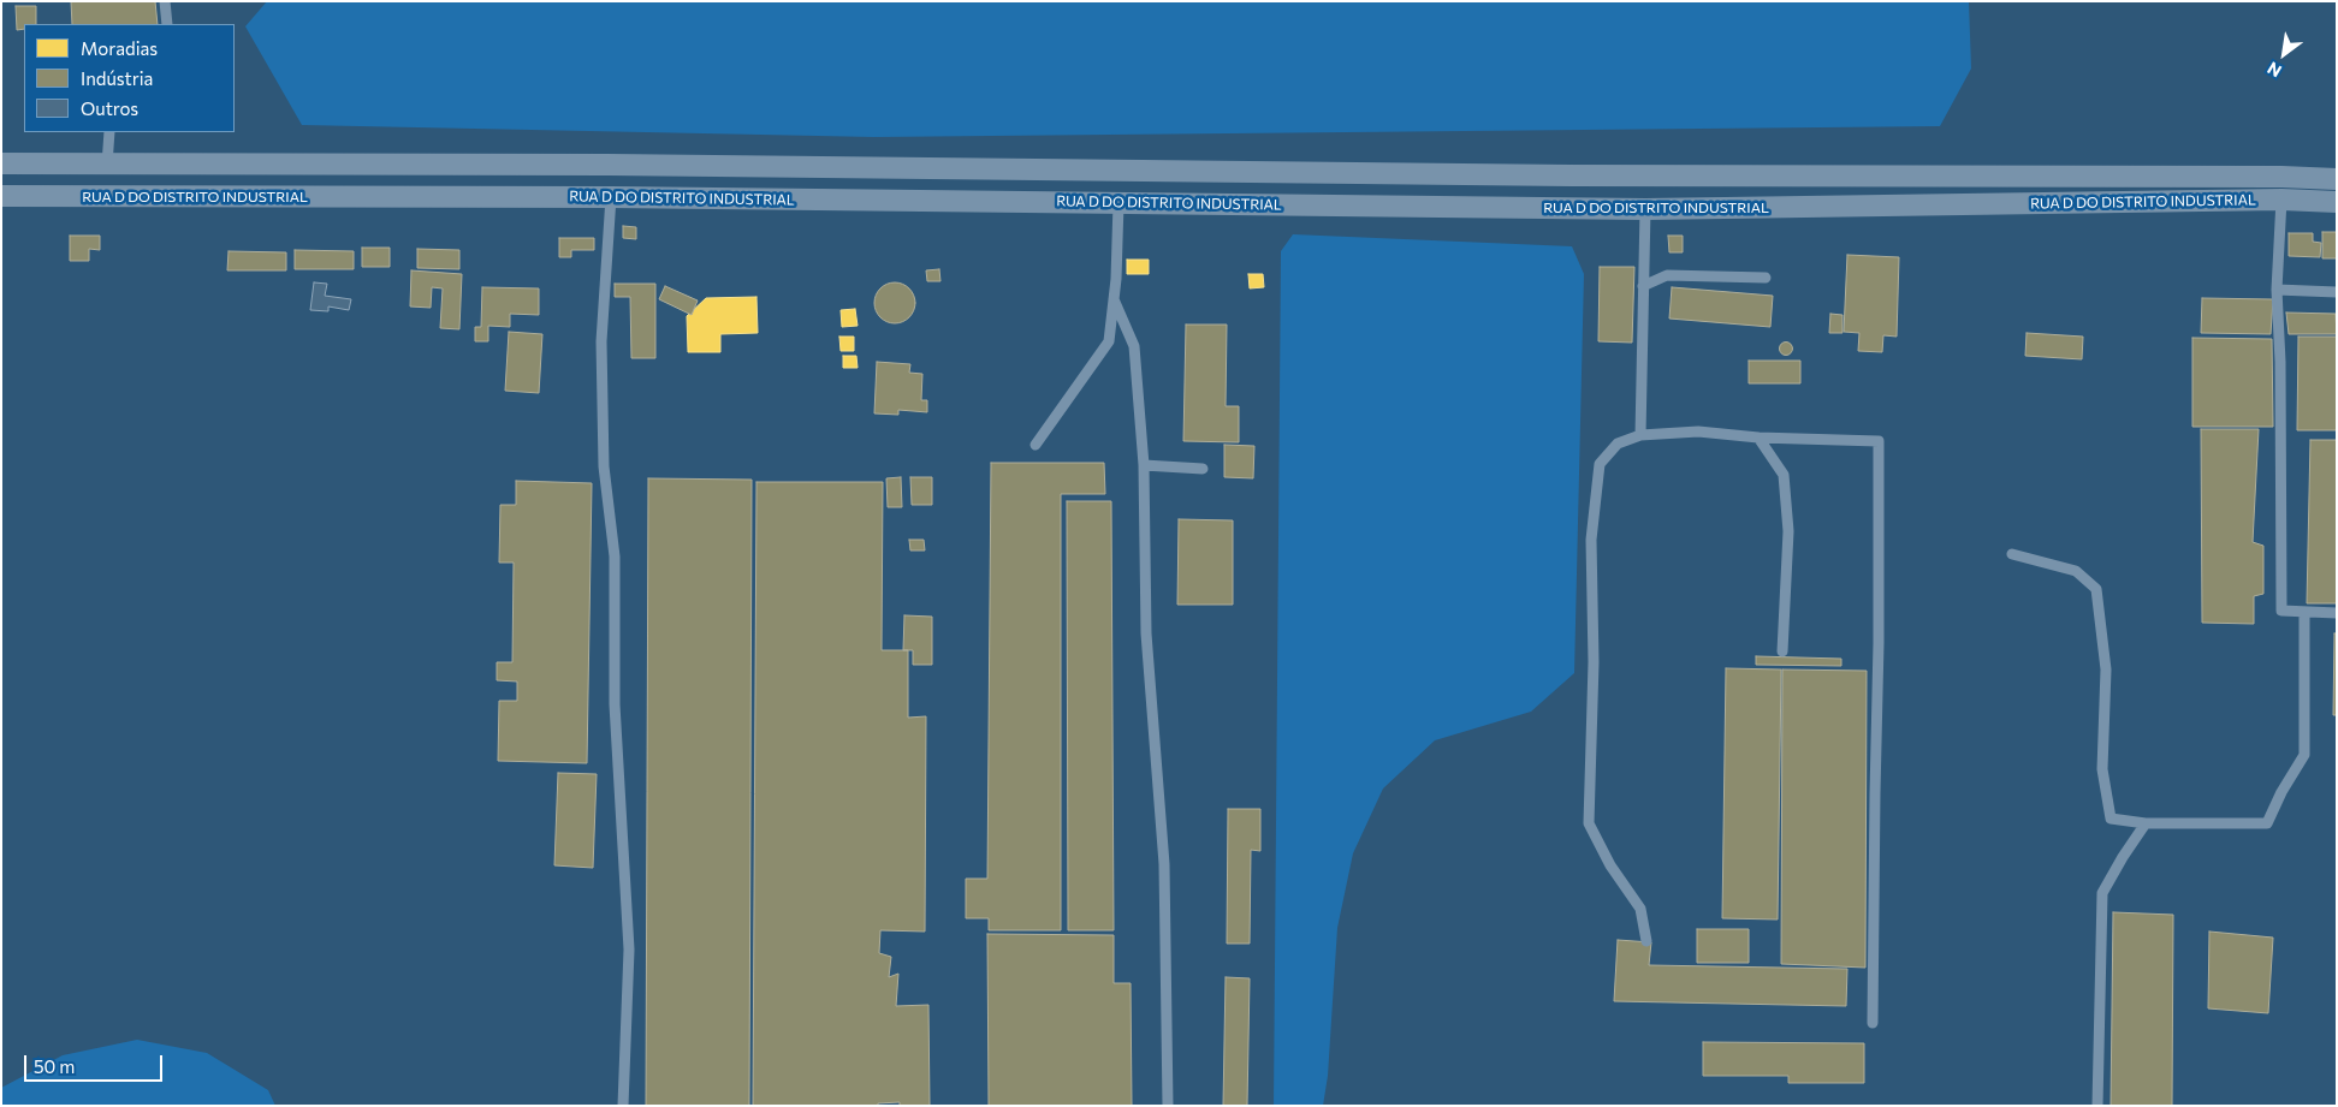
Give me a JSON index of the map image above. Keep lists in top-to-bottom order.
{
  "streets": {
    "street": ["RUA D DO DISTRITO INDUSTRIAL"]
  },
  "legend": ["Moradias", "Indústria", "Outros"],
  "scale_bar": "50 m",
  "north": "bottom left"
}
